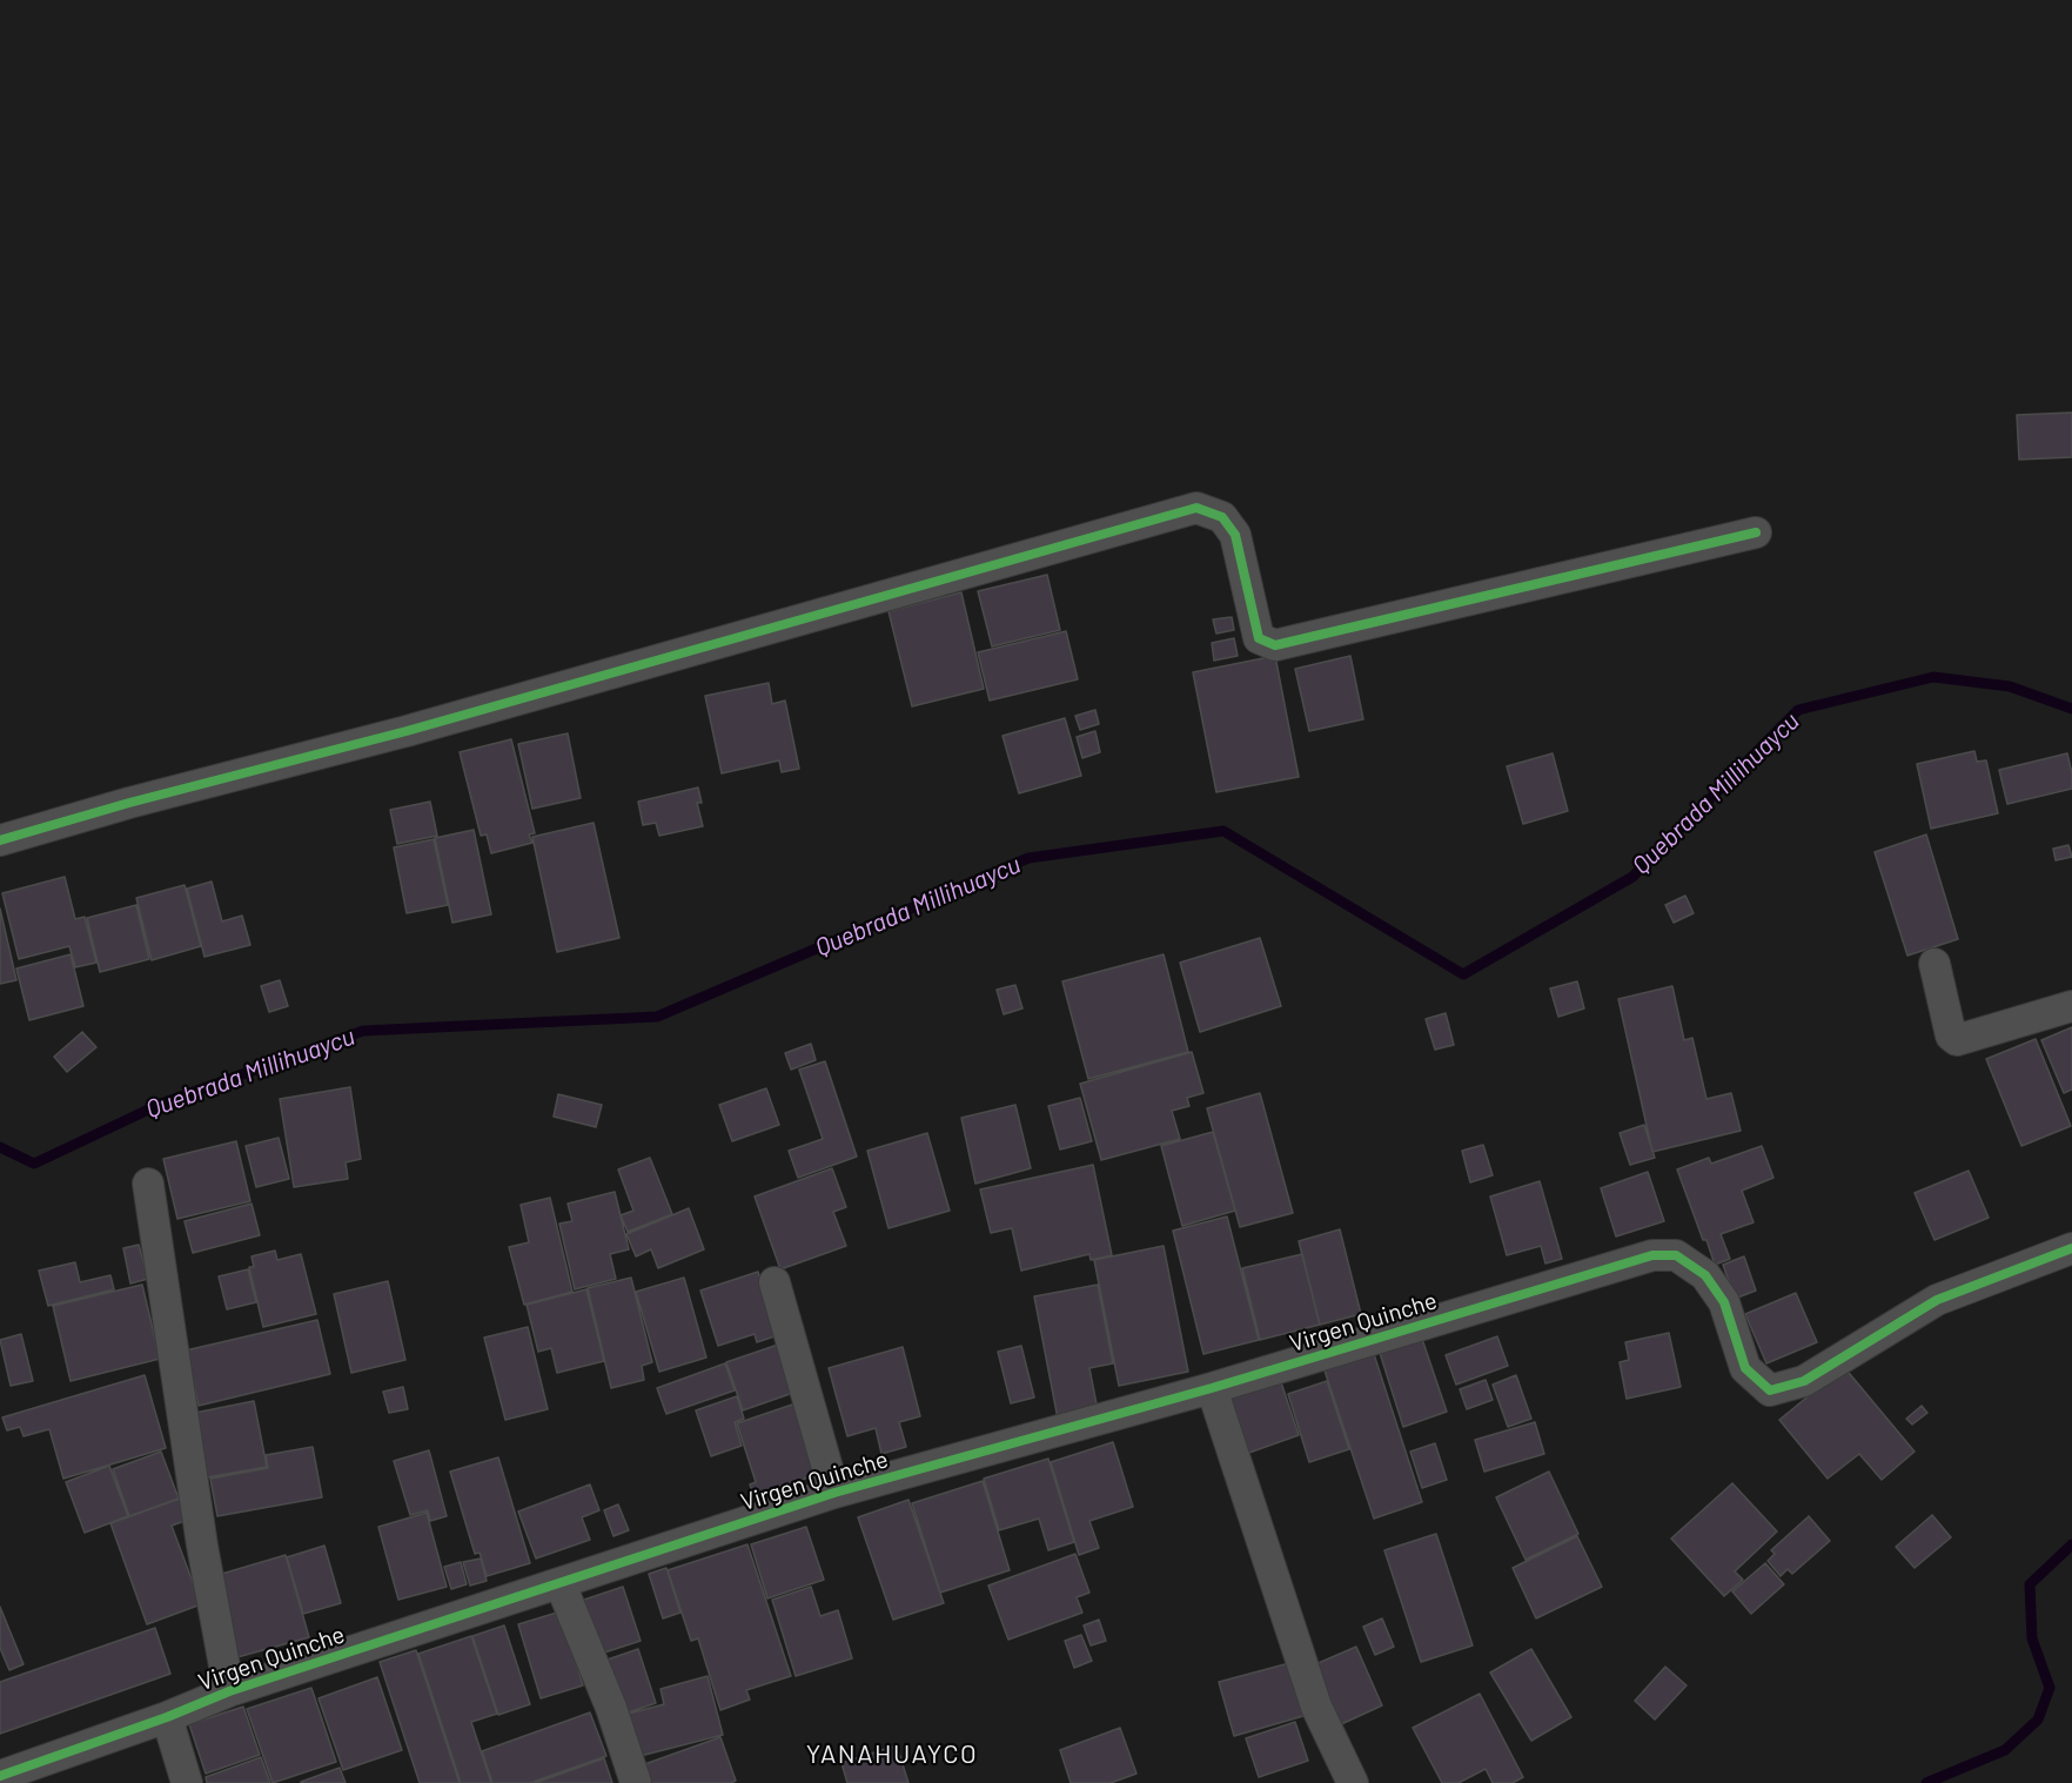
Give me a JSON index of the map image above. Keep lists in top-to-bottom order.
{
  "streets": {
    "street": ["Virgen Quinche"]
  },
  "districts": ["YANAHUAYCO"],
  "water": ["Quebrada Millihuaycu"]
}
